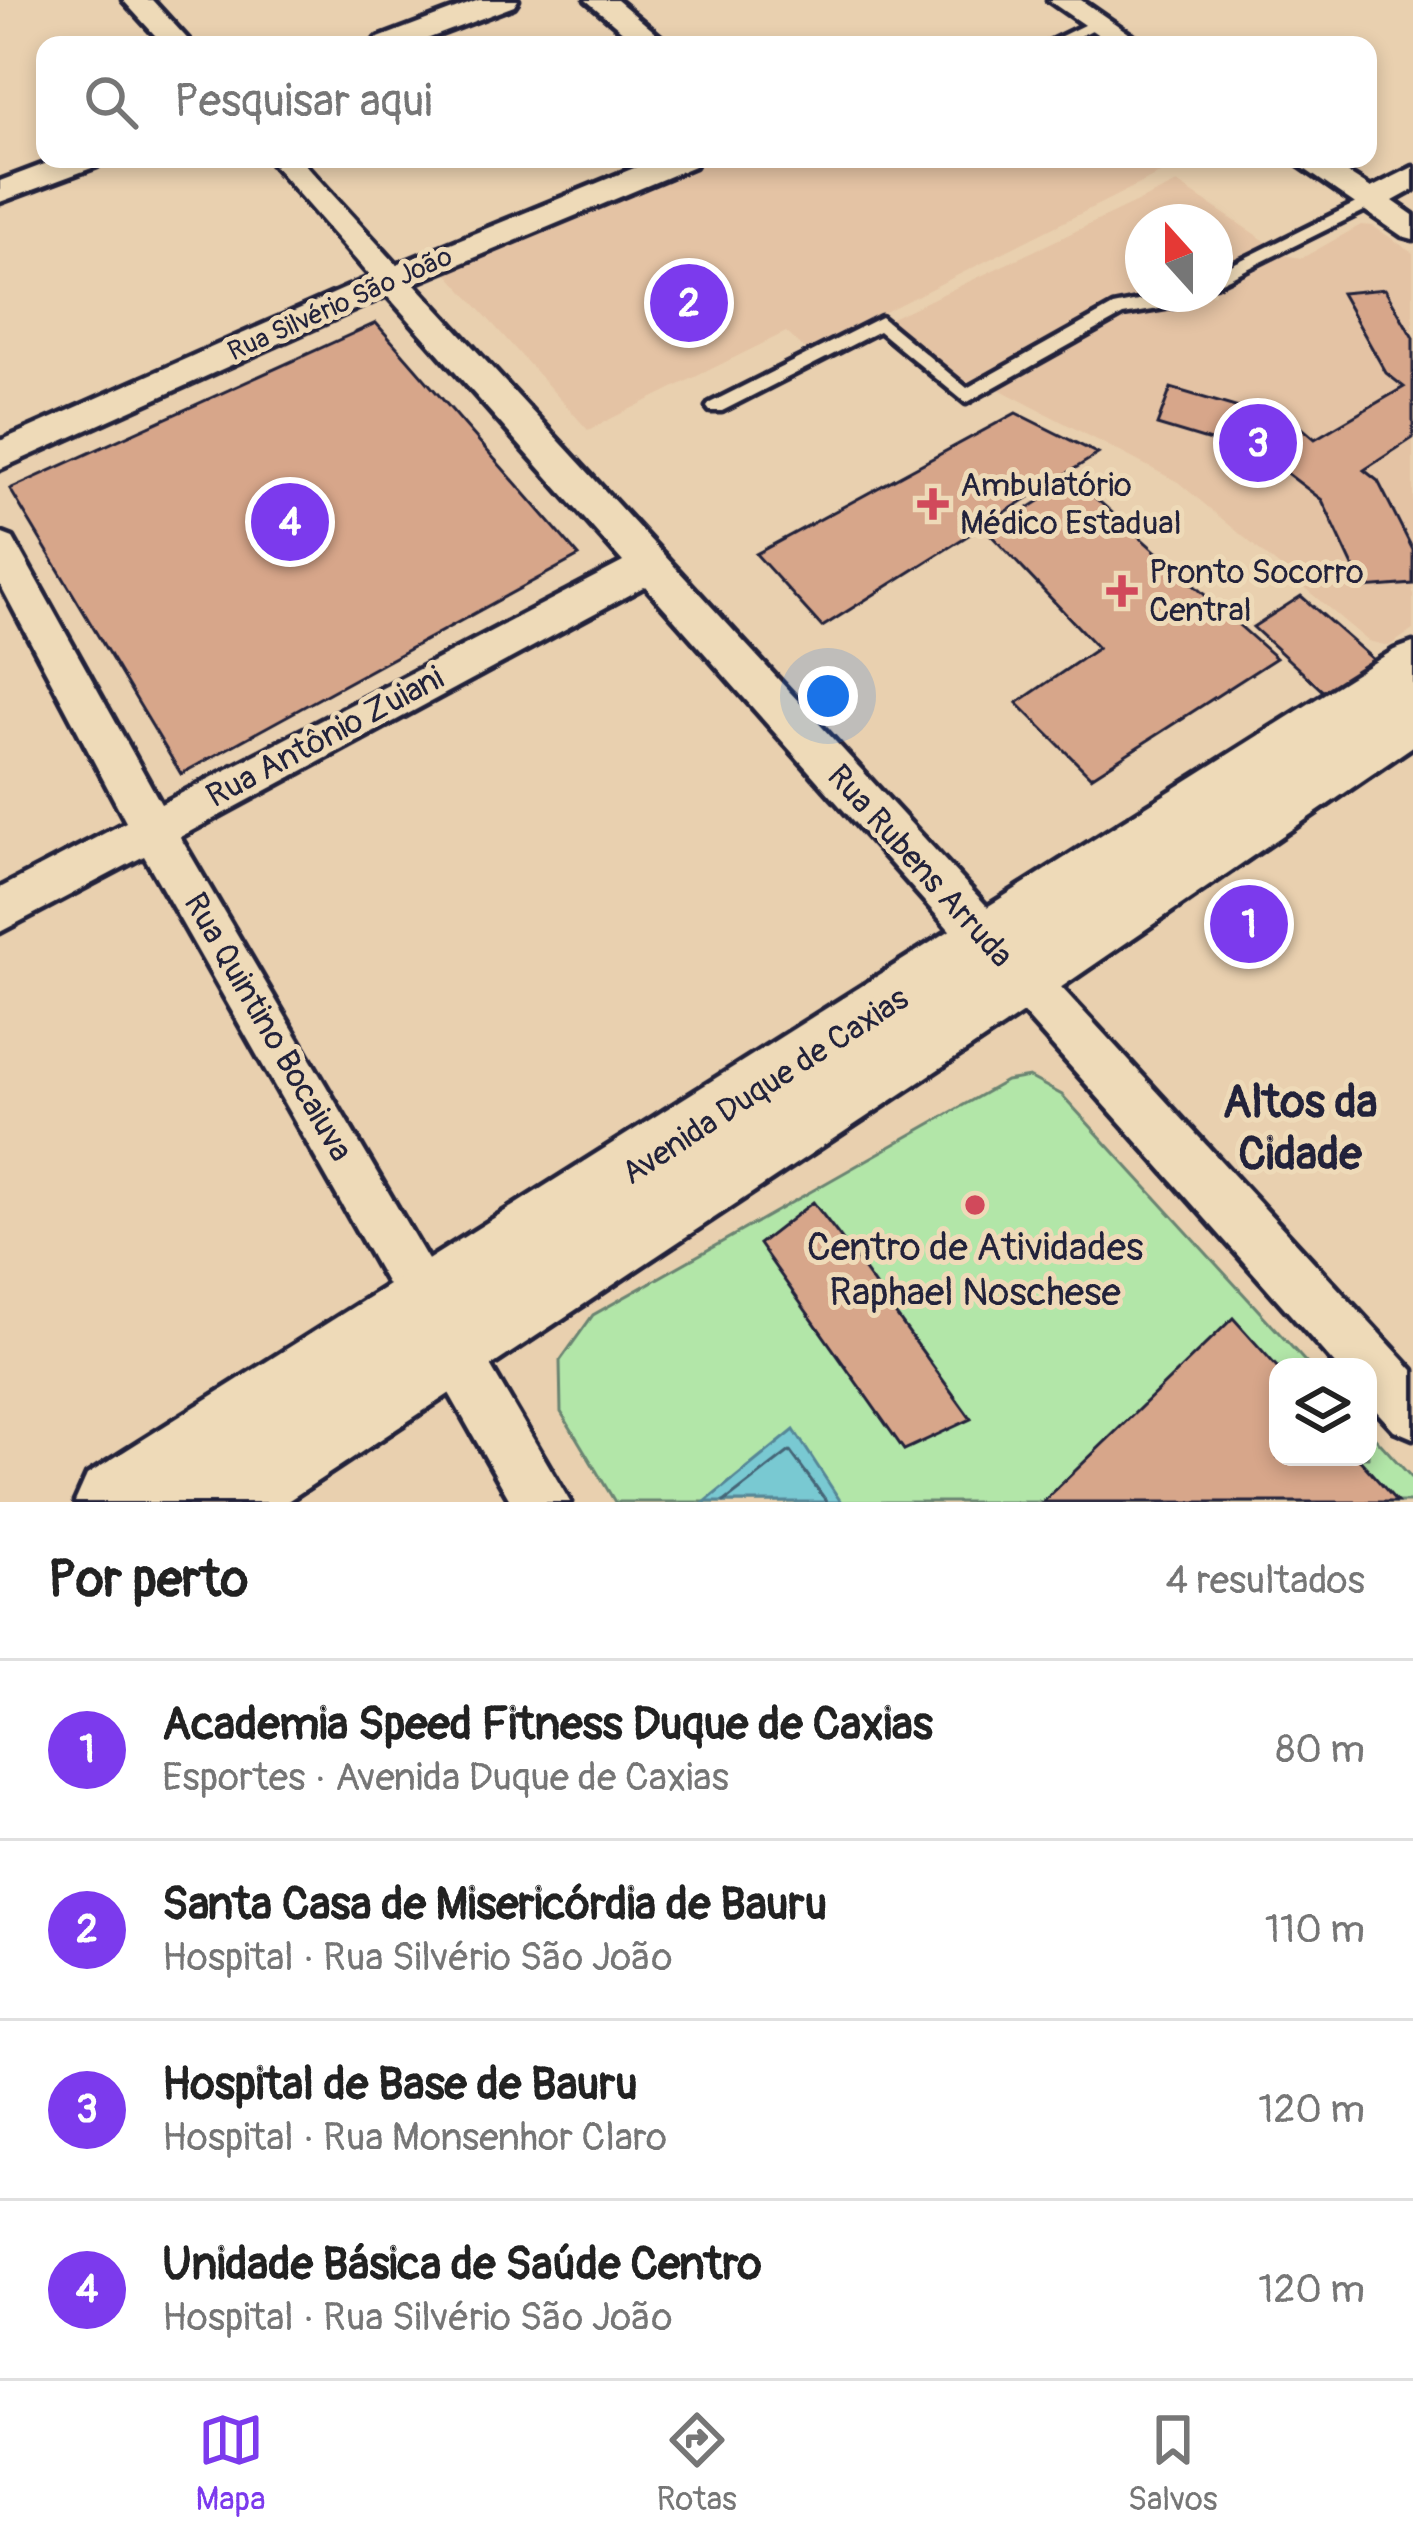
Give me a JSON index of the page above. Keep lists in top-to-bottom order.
{
  "streets": {
    "main road": ["Avenida Duque de Caxias"],
    "street": [
      "Rua Silvério São João",
      "Rua Antônio Zuiani",
      "Rua Rubens Arruda",
      "Rua Quintino Bocaiuva"
    ]
  },
  "crossings": [
    ["Rua Silvério São João", "Rua Rubens Arruda"],
    ["Rua Antônio Zuiani", "Rua Rubens Arruda"],
    ["Rua Antônio Zuiani", "Rua Quintino Bocaiuva"],
    ["Rua Rubens Arruda", "Avenida Duque de Caxias"],
    ["Rua Quintino Bocaiuva", "Avenida Duque de Caxias"]
  ],
  "districts": ["Altos da Cidade"],
  "places": {
    "health": ["Ambulatório Médico Estadual", "Pronto Socorro Central"],
    "other": ["Centro de Atividades Raphael Noschese"]
  },
  "north": "top",
  "page": {
    "search": "Pesquisar aqui",
    "pins": [
      "2",
      "3",
      "4",
      "1"
    ],
    "heading": ["Por perto", "4 resultados"],
    "list": [
      {
        "mark": "1",
        "name": "Academia Speed Fitness Duque de Caxias",
        "note": "Esportes · Avenida Duque de Caxias",
        "value": "80 m"
      },
      {
        "mark": "2",
        "name": "Santa Casa de Misericórdia de Bauru",
        "note": "Hospital · Rua Silvério São João",
        "value": "110 m"
      },
      {
        "mark": "3",
        "name": "Hospital de Base de Bauru",
        "note": "Hospital · Rua Monsenhor Claro",
        "value": "120 m"
      },
      {
        "mark": "4",
        "name": "Unidade Básica de Saúde Centro",
        "note": "Hospital · Rua Silvério São João",
        "value": "120 m"
      }
    ],
    "nav": ["Mapa", "Rotas", "Salvos"]
  }
}
